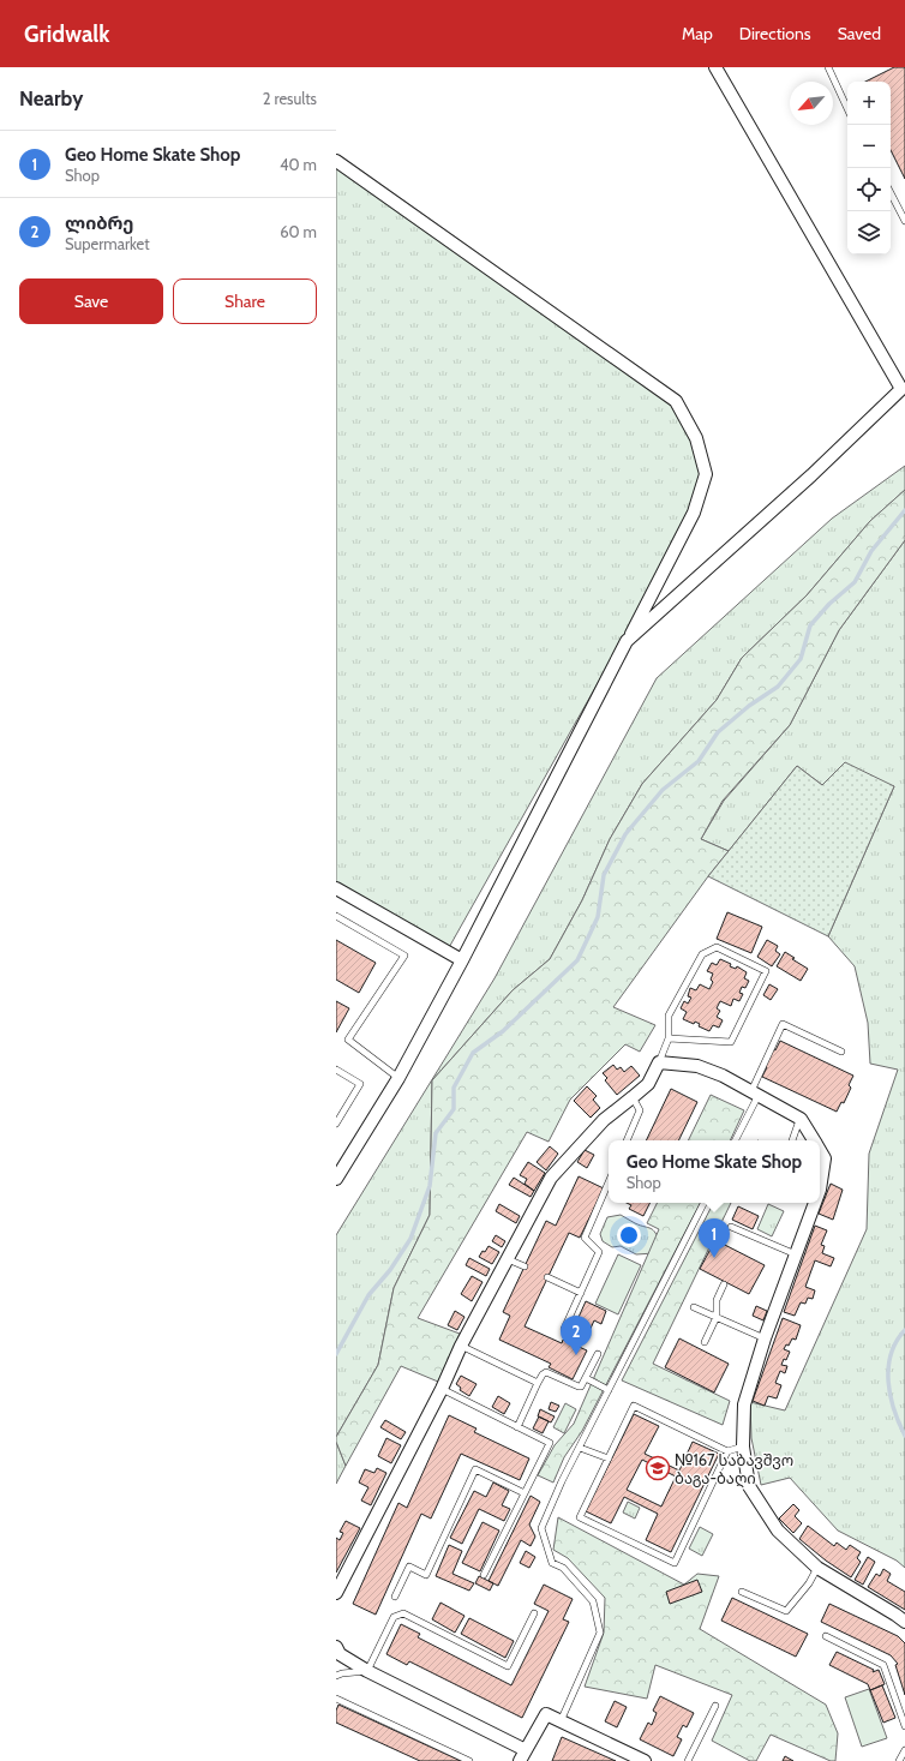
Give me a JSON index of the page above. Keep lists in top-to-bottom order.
{
  "places": {
    "school or university": ["№167 საბავშვო ბაგა-ბაღი"]
  },
  "north": "bottom left",
  "page": {
    "header": "Gridwalk",
    "nav": ["Map", "Directions", "Saved"],
    "heading": ["Nearby", "2 results"],
    "map_buttons": ["+", "−"],
    "list": [
      {
        "mark": "1",
        "name": "Geo Home Skate Shop",
        "note": "Shop",
        "value": "40 m"
      },
      {
        "mark": "2",
        "name": "ლიბრე",
        "note": "Supermarket",
        "value": "60 m"
      }
    ],
    "buttons": ["Save", "Share"],
    "popup": ["Geo Home Skate Shop", "Shop"],
    "pins": ["1", "2"]
  }
}
